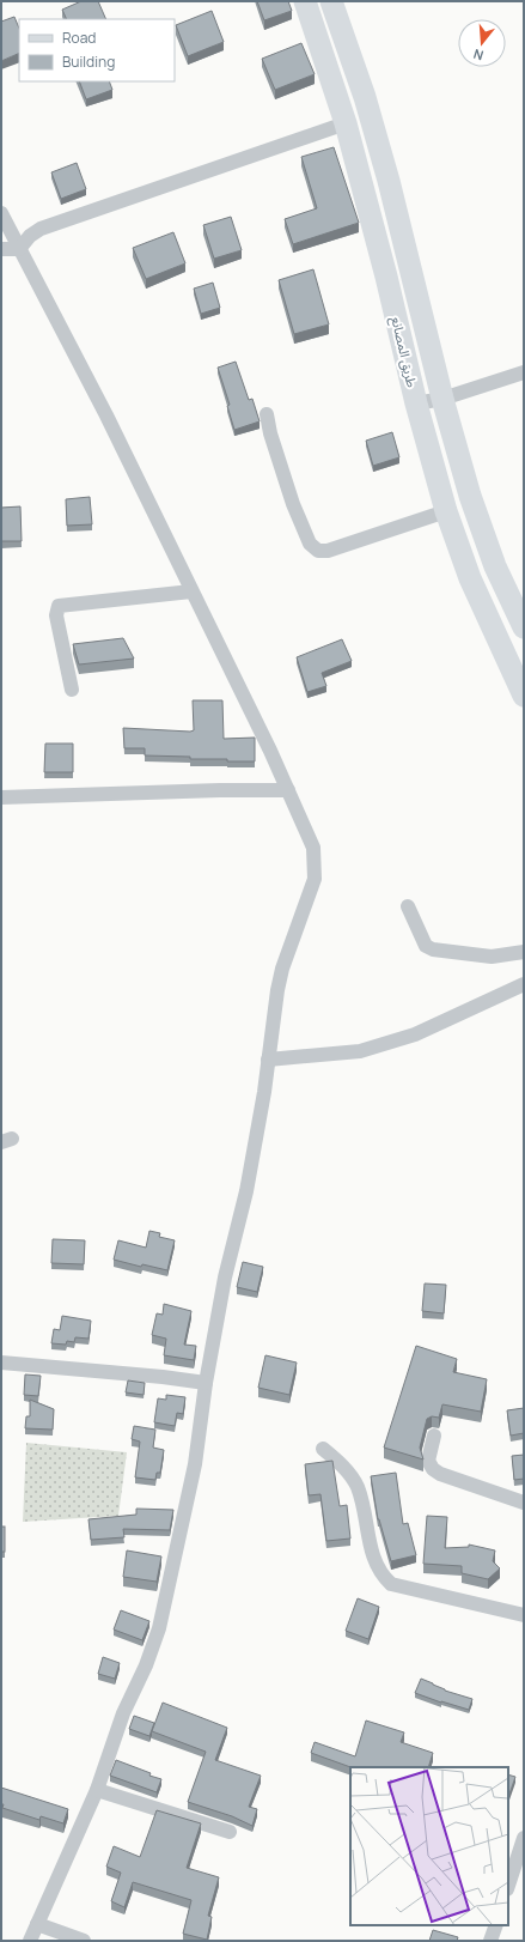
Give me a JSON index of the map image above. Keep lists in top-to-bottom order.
{
  "streets": {
    "main road": ["طريق المصانع"]
  },
  "legend": ["Road", "Building"],
  "north": "bottom"
}
